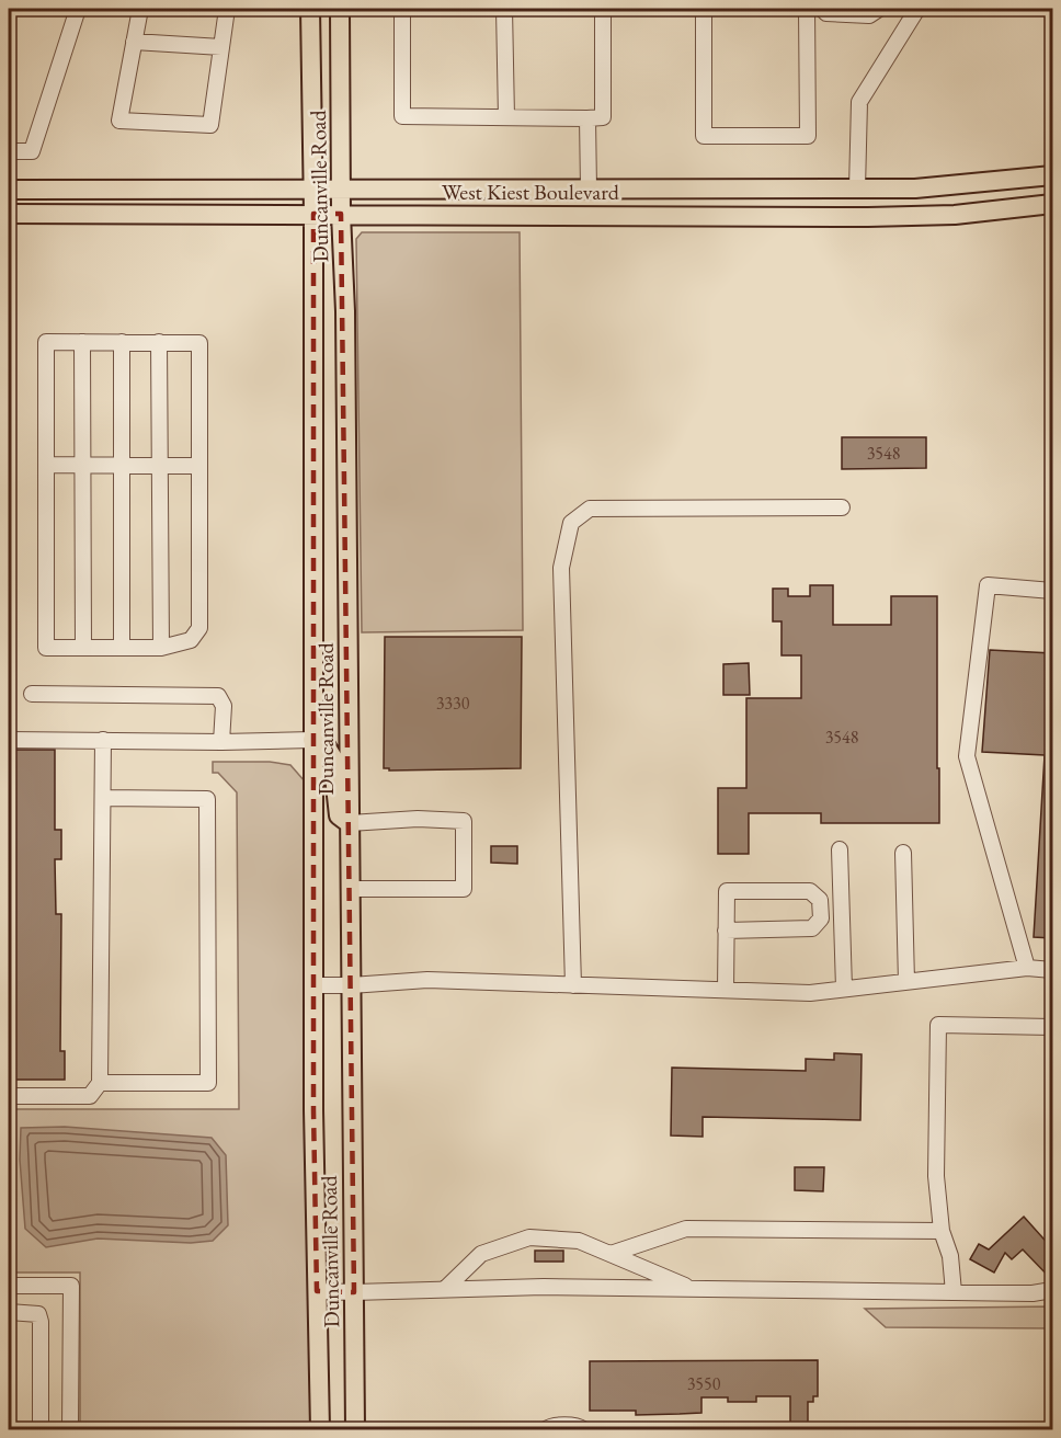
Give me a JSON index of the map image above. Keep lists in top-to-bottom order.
{
  "streets": {
    "main road": ["Duncanville Road", "West Kiest Boulevard"]
  },
  "crossings": [
    ["Duncanville Road", "West Kiest Boulevard"]
  ],
  "house_numbers": [
    "3548",
    "3330",
    "3548",
    "3550"
  ]
}
